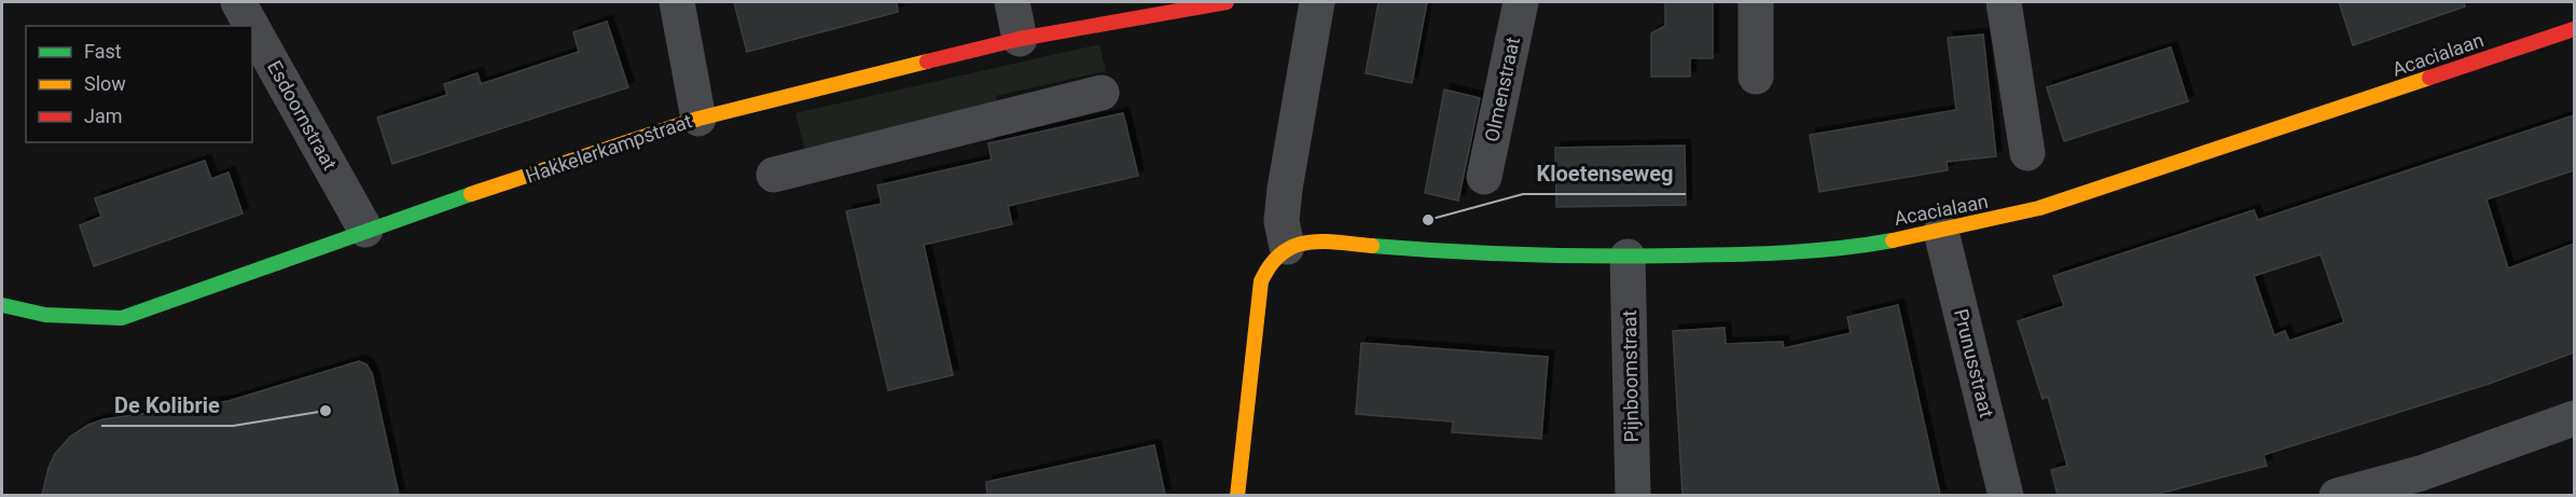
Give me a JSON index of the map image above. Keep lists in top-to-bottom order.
{
  "streets": {
    "street": [
      "Acacialaan",
      "Olmenstraat",
      "Esdoornstraat",
      "Hakkelerkampstraat",
      "Prunusstraat",
      "Pijnboomstraat"
    ]
  },
  "crossings": [
    ["Acacialaan", "Prunusstraat"],
    ["Acacialaan", "Pijnboomstraat"],
    ["Esdoornstraat", "Hakkelerkampstraat"]
  ],
  "places": ["Kloetenseweg", "De Kolibrie"],
  "legend": ["Fast", "Slow", "Jam"]
}
